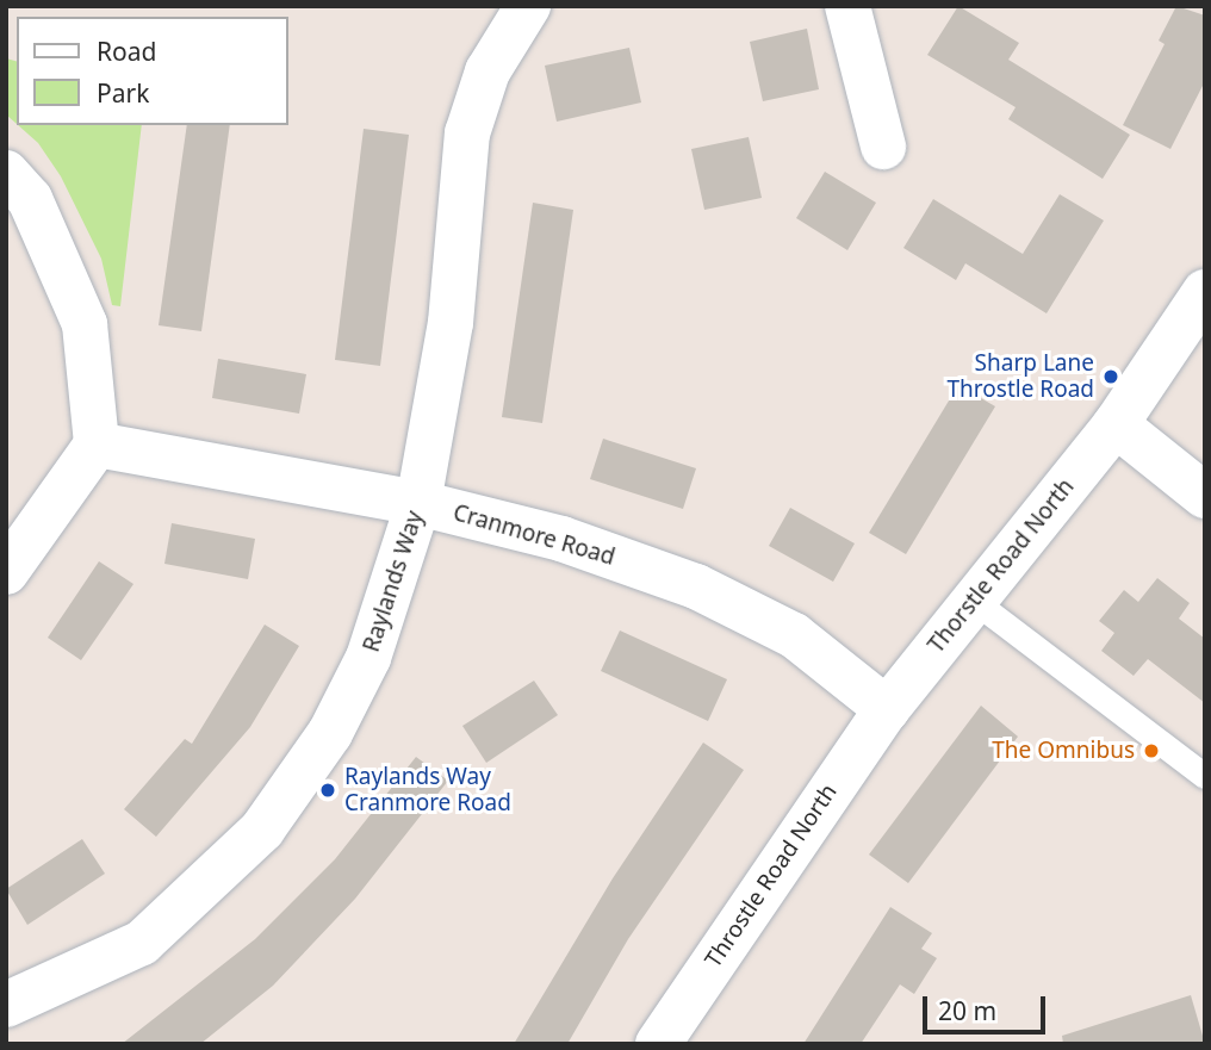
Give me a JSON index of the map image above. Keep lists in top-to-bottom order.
{
  "streets": {
    "street": [
      "Cranmore Road",
      "Thorstle Road North",
      "Raylands Way",
      "Throstle Road North"
    ]
  },
  "crossings": [
    ["Cranmore Road", "Thorstle Road North"],
    ["Cranmore Road", "Raylands Way"],
    ["Cranmore Road", "Throstle Road North"],
    ["Thorstle Road North", "Throstle Road North"]
  ],
  "places": ["Sharp Lane Throstle Road", "The Omnibus", "Raylands Way Cranmore Road"],
  "legend": ["Road", "Park"],
  "scale_bar": "20 m"
}
